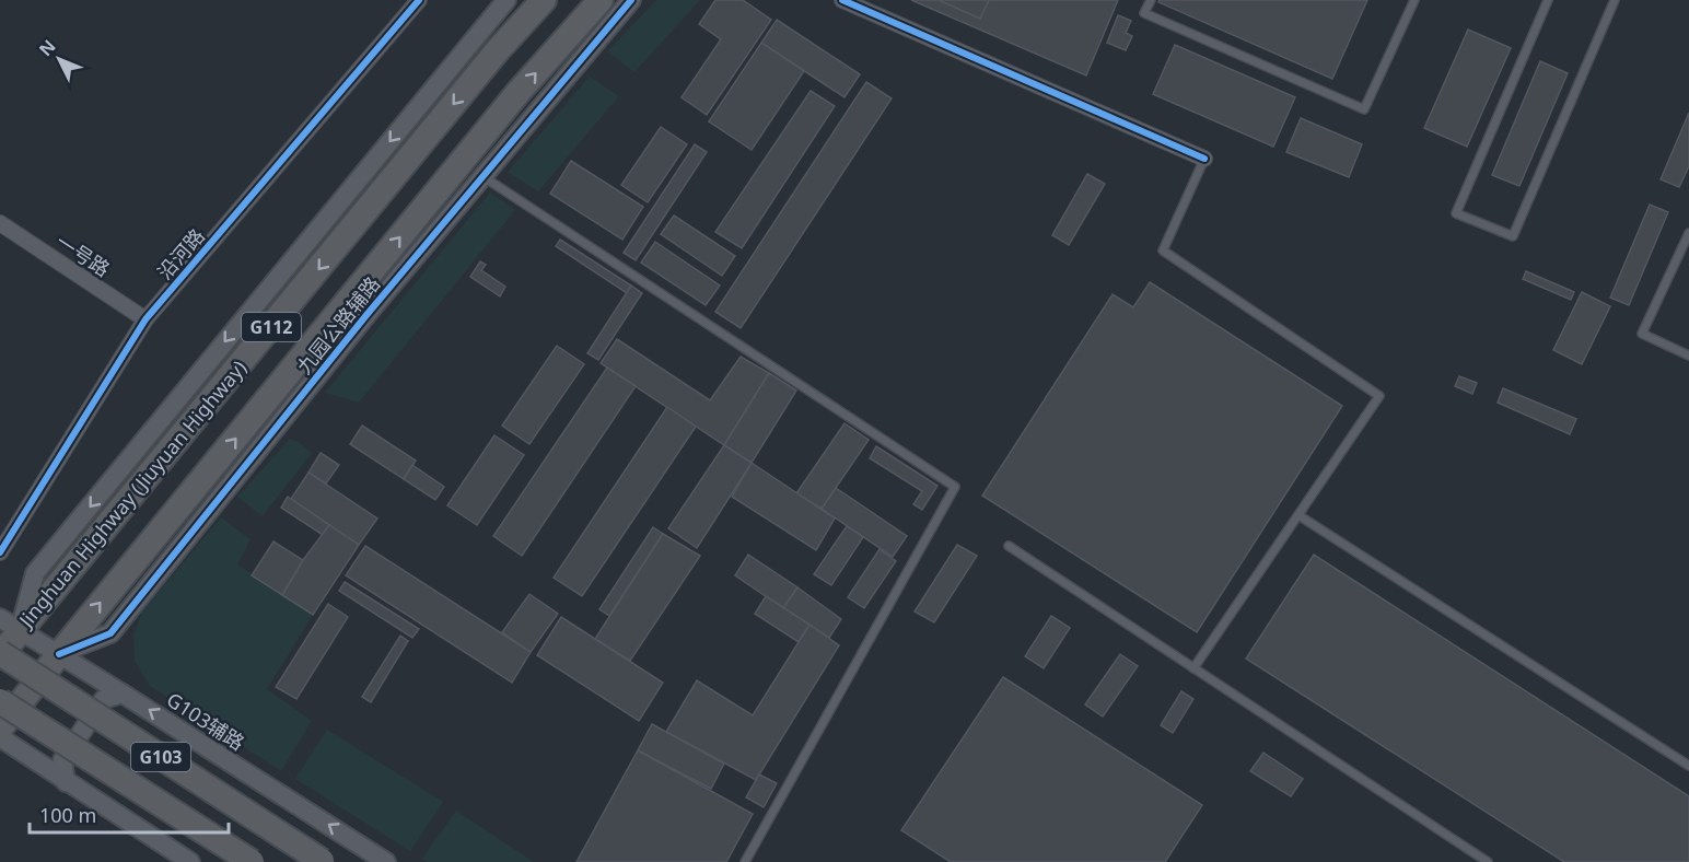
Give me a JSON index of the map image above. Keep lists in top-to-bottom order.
{
  "streets": {
    "highway": ["G112", "Jinghuan Highway (Jiuyuan Highway)", "G103"],
    "street": [
      "沿河路",
      "一号路",
      "九园公路辅路",
      "G103辅路"
    ]
  },
  "crossings": [
    ["沿河路", "一号路"],
    ["九园公路辅路", "G112"],
    ["九园公路辅路", "G103辅路"],
    ["G112", "G103辅路"],
    ["Jinghuan Highway (Jiuyuan Highway)", "G103辅路"],
    ["Jinghuan Highway (Jiuyuan Highway)", "G103"]
  ],
  "scale_bar": "100 m",
  "north": "top left"
}
